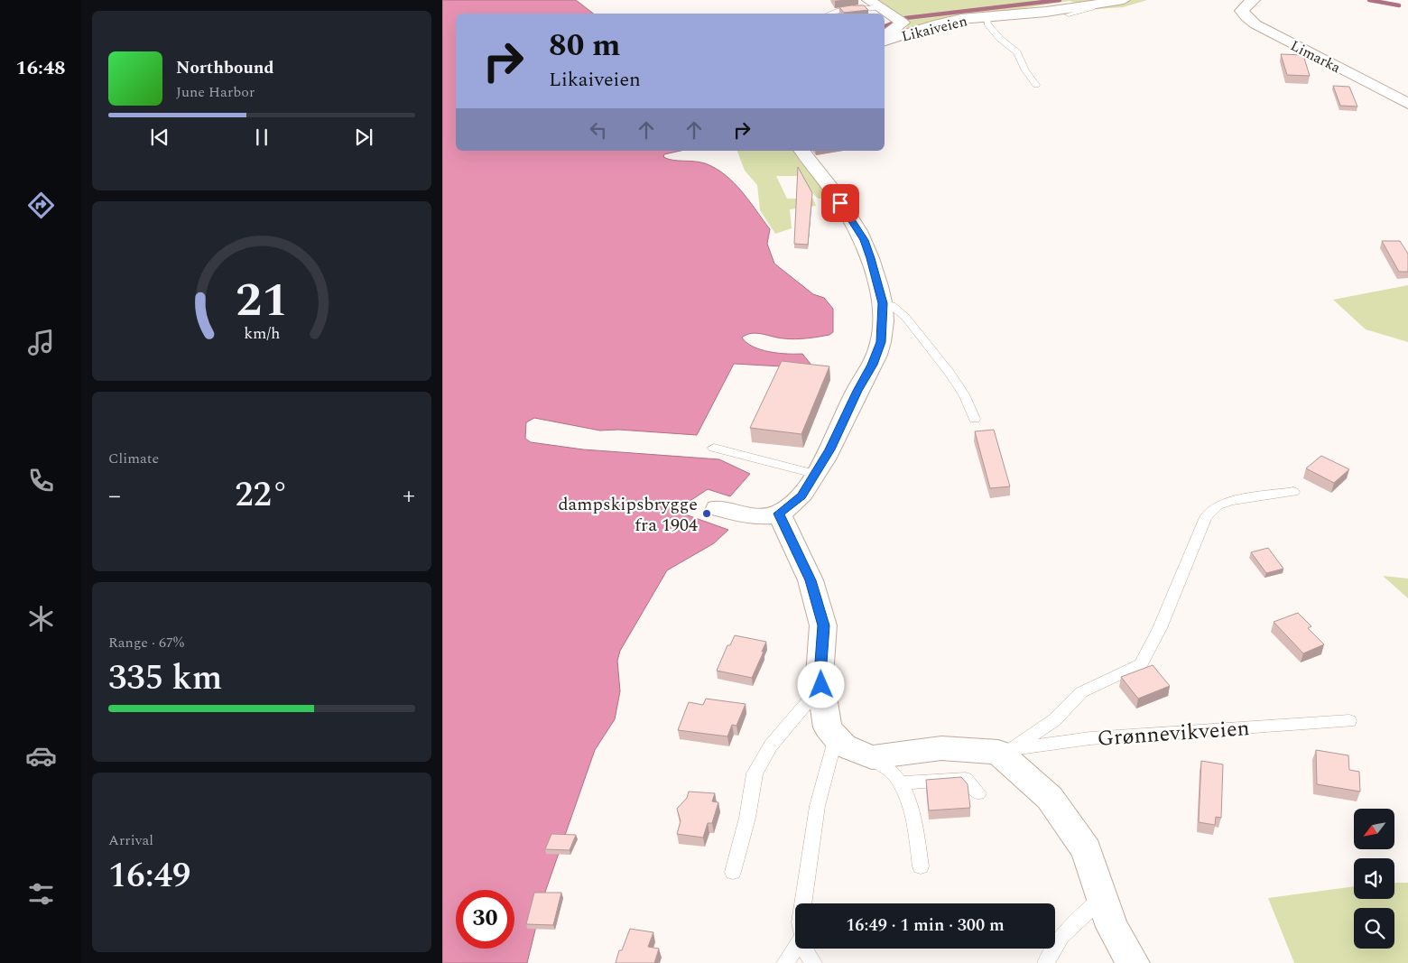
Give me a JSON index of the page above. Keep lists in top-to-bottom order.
{
  "streets": {
    "street": ["Likaiveien", "Limarka", "Grønnevikveien"]
  },
  "places": ["dampskipsbrygge fra 1904"],
  "north": "bottom left",
  "page": {
    "tabs": "16:48",
    "turn": ["80 m", "Likaiveien"],
    "song": ["Northbound", "June Harbor"],
    "tile": [
      "Climate",
      ["Range · 67%", "335 km"],
      ["Arrival", "16:49"]
    ],
    "heat": ["−", "22°", "+"],
    "limit": "30",
    "trip": "16:49 · 1 min · 300 m",
    "gauge": ["21", "km/h"]
  }
}
